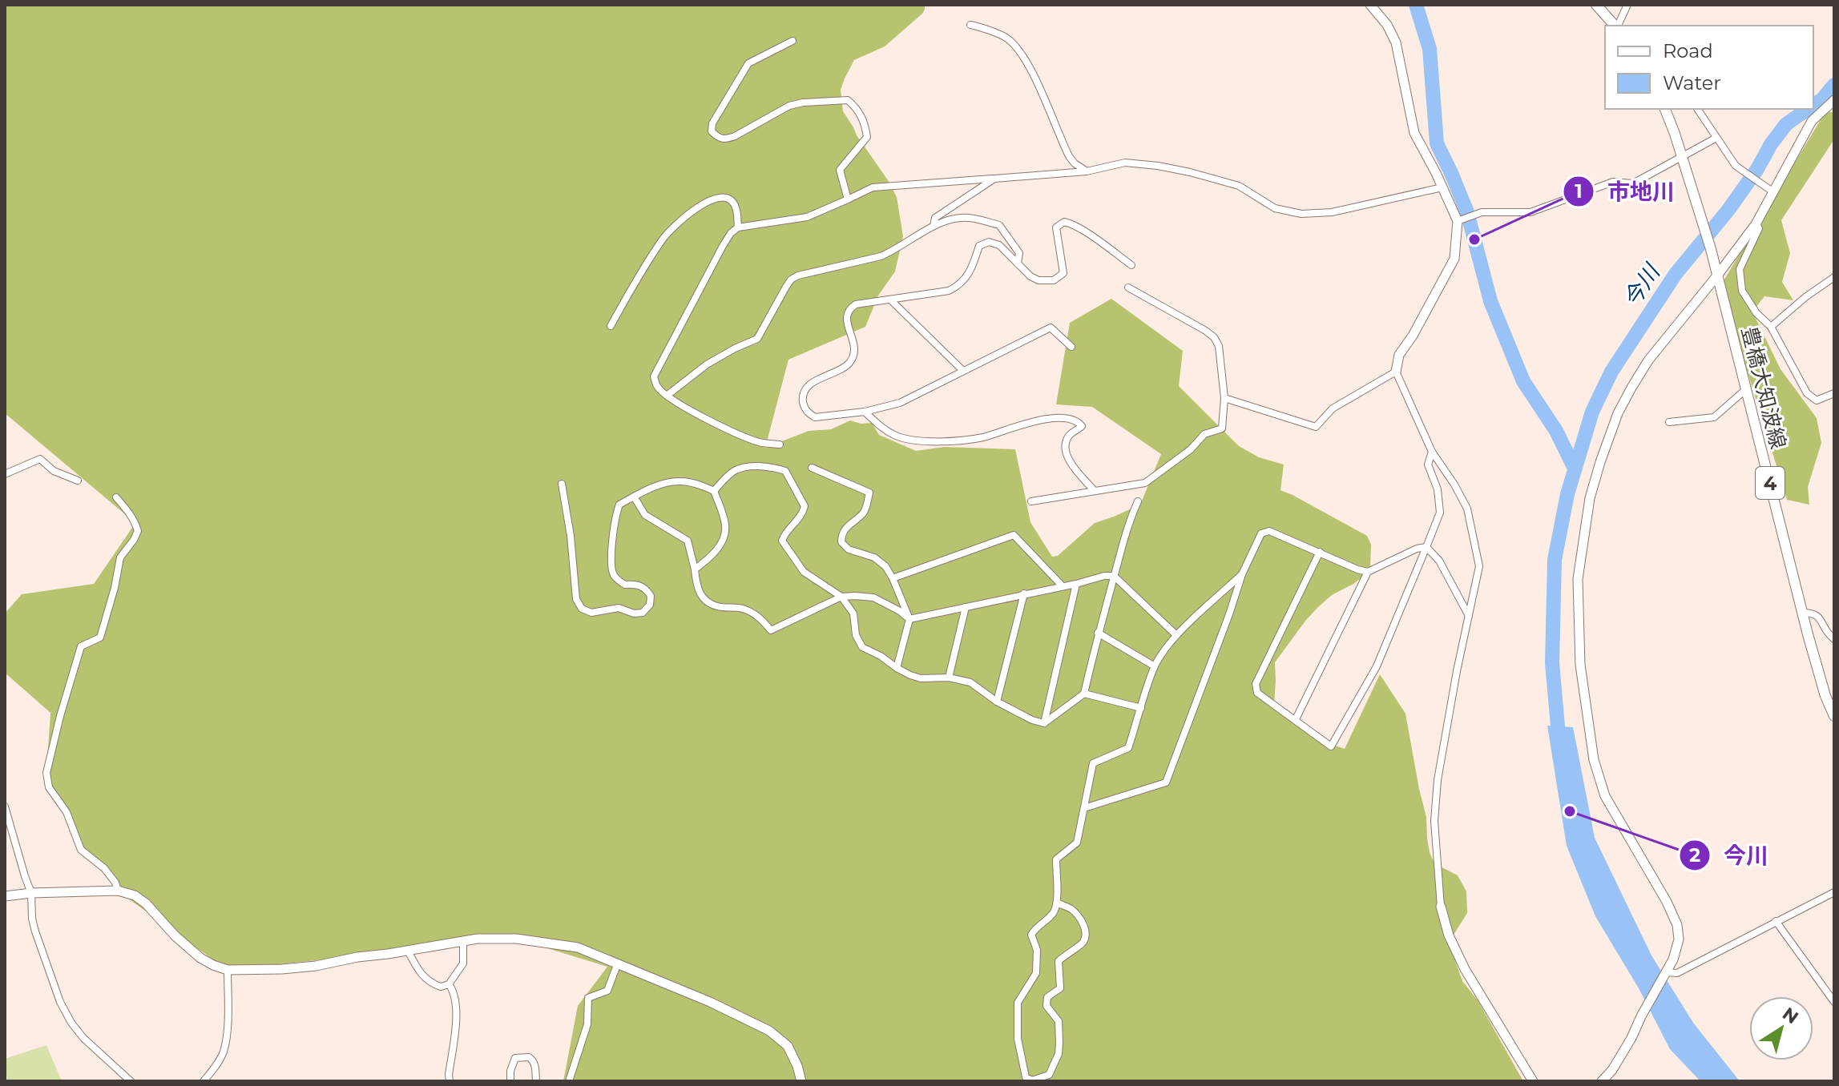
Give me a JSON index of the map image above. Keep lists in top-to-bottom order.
{
  "streets": {
    "main road": ["豊橋大知波線", "4"]
  },
  "water": ["今川"],
  "places": ["市地川", "今川"],
  "legend": ["Road", "Water"],
  "north": "top right"
}
